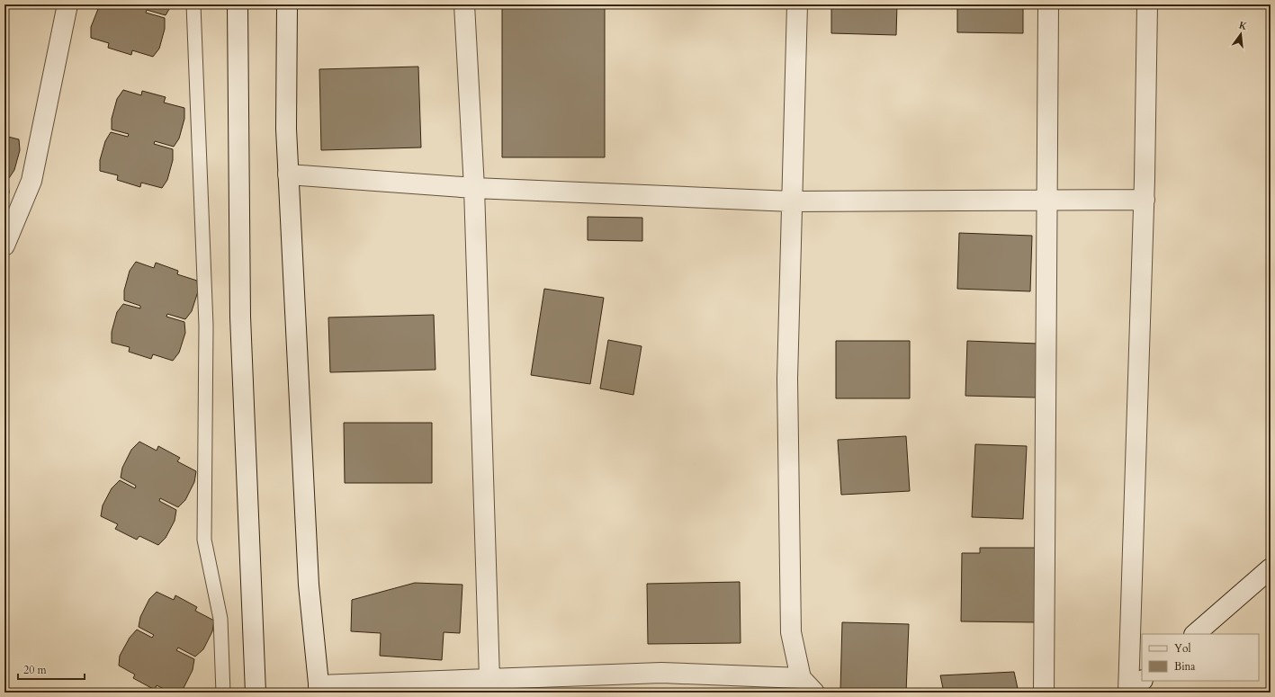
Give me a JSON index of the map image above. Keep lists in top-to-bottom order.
{
  "legend": ["Yol", "Bina"],
  "scale_bar": "20 m",
  "north": "top"
}
